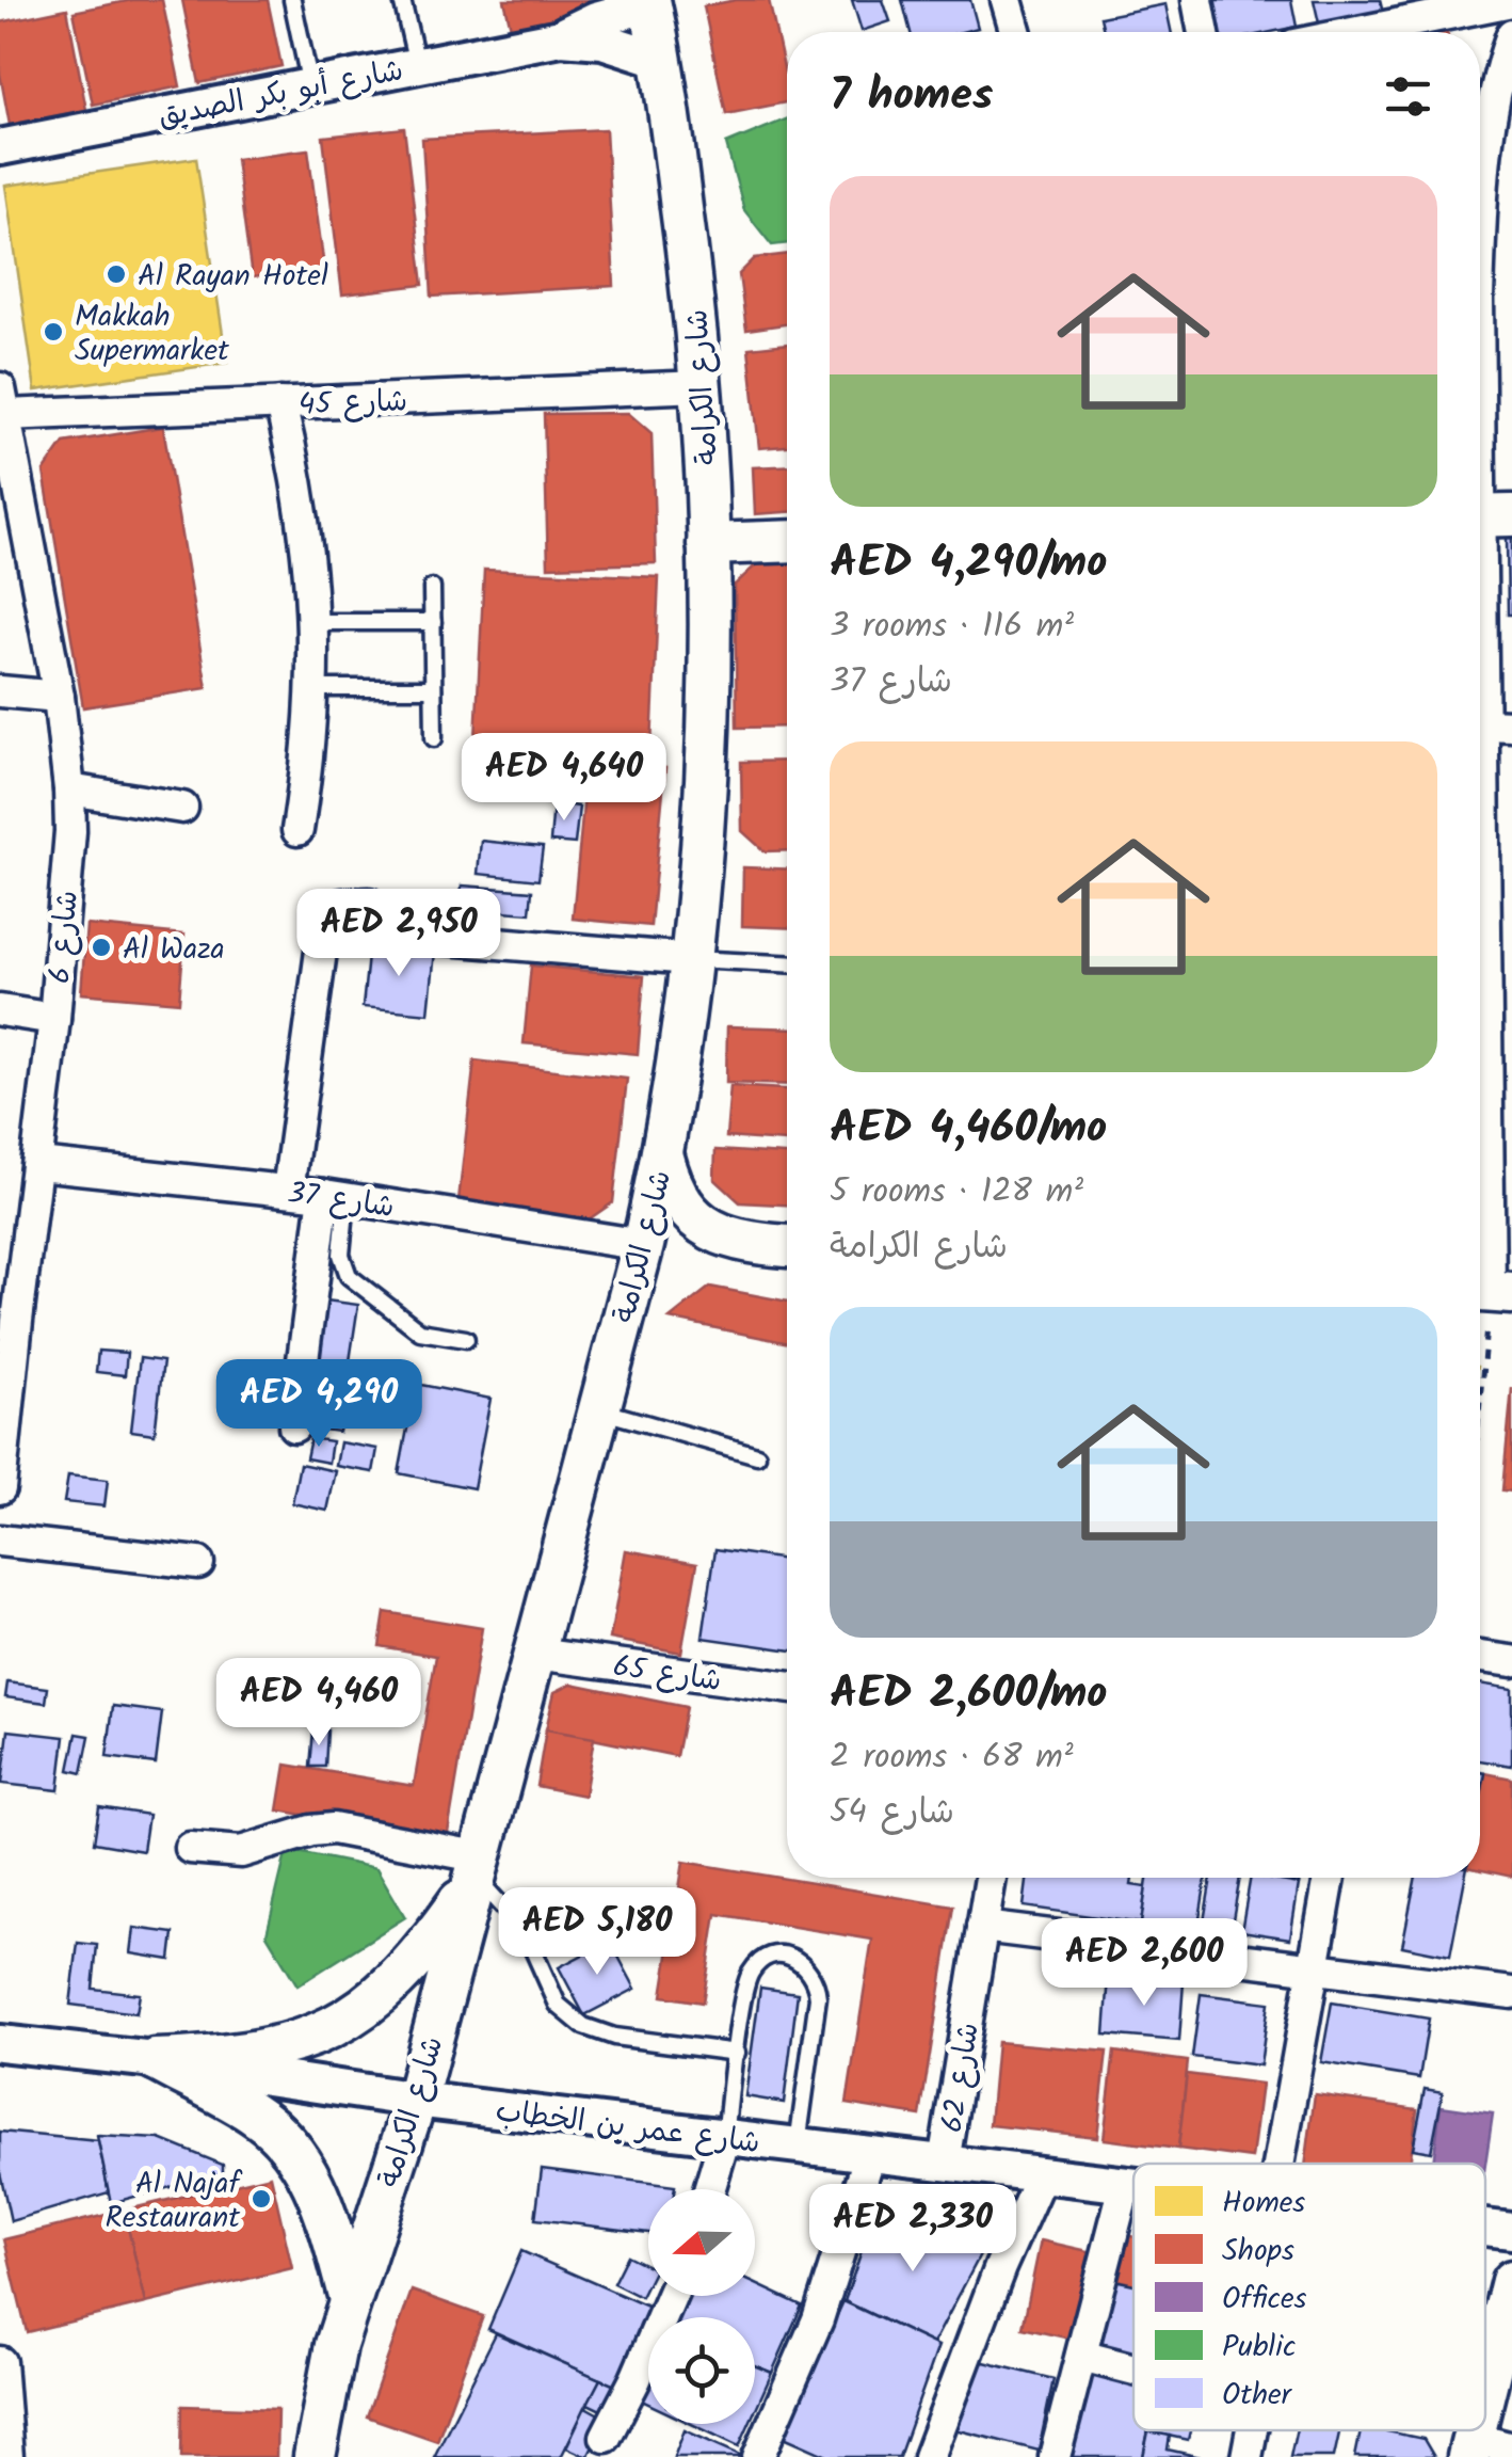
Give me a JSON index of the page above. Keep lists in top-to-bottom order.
{
  "streets": {
    "main road": ["شارع الكرامة"],
    "street": [
      "شارع أبو بكر الصديق",
      "شارع 45",
      "شارع 6",
      "شارع 37",
      "شارع 65",
      "شارع 62",
      "شارع عمر بن الخطاب"
    ]
  },
  "crossings": [
    ["شارع أبو بكر الصديق", "شارع الكرامة"],
    ["شارع الكرامة", "شارع 45"],
    ["شارع الكرامة", "شارع 37"],
    ["شارع الكرامة", "شارع 65"],
    ["شارع الكرامة", "شارع عمر بن الخطاب"],
    ["شارع 45", "شارع 6"],
    ["شارع 6", "شارع 37"],
    ["شارع 62", "شارع عمر بن الخطاب"]
  ],
  "places": [
    "Al Rayan Hotel",
    "Makkah Supermarket",
    "Al Waza",
    "Al Najaf Restaurant"
  ],
  "legend": [
    "Homes",
    "Shops",
    "Offices",
    "Public",
    "Other"
  ],
  "north": "left",
  "page": {
    "heading": "7 homes",
    "list": [
      {
        "name": "AED 4,290/mo",
        "note": "3 rooms · 116 m² · شارع 37"
      },
      {
        "name": "AED 4,460/mo",
        "note": "5 rooms · 128 m² · شارع الكرامة"
      },
      {
        "name": "AED 2,600/mo",
        "note": "2 rooms · 68 m² · شارع 54"
      }
    ],
    "price": [
      "AED 4,640",
      "AED 2,950",
      "AED 4,290",
      "AED 4,460",
      "AED 5,180",
      "AED 2,600",
      "AED 2,330"
    ]
  }
}
